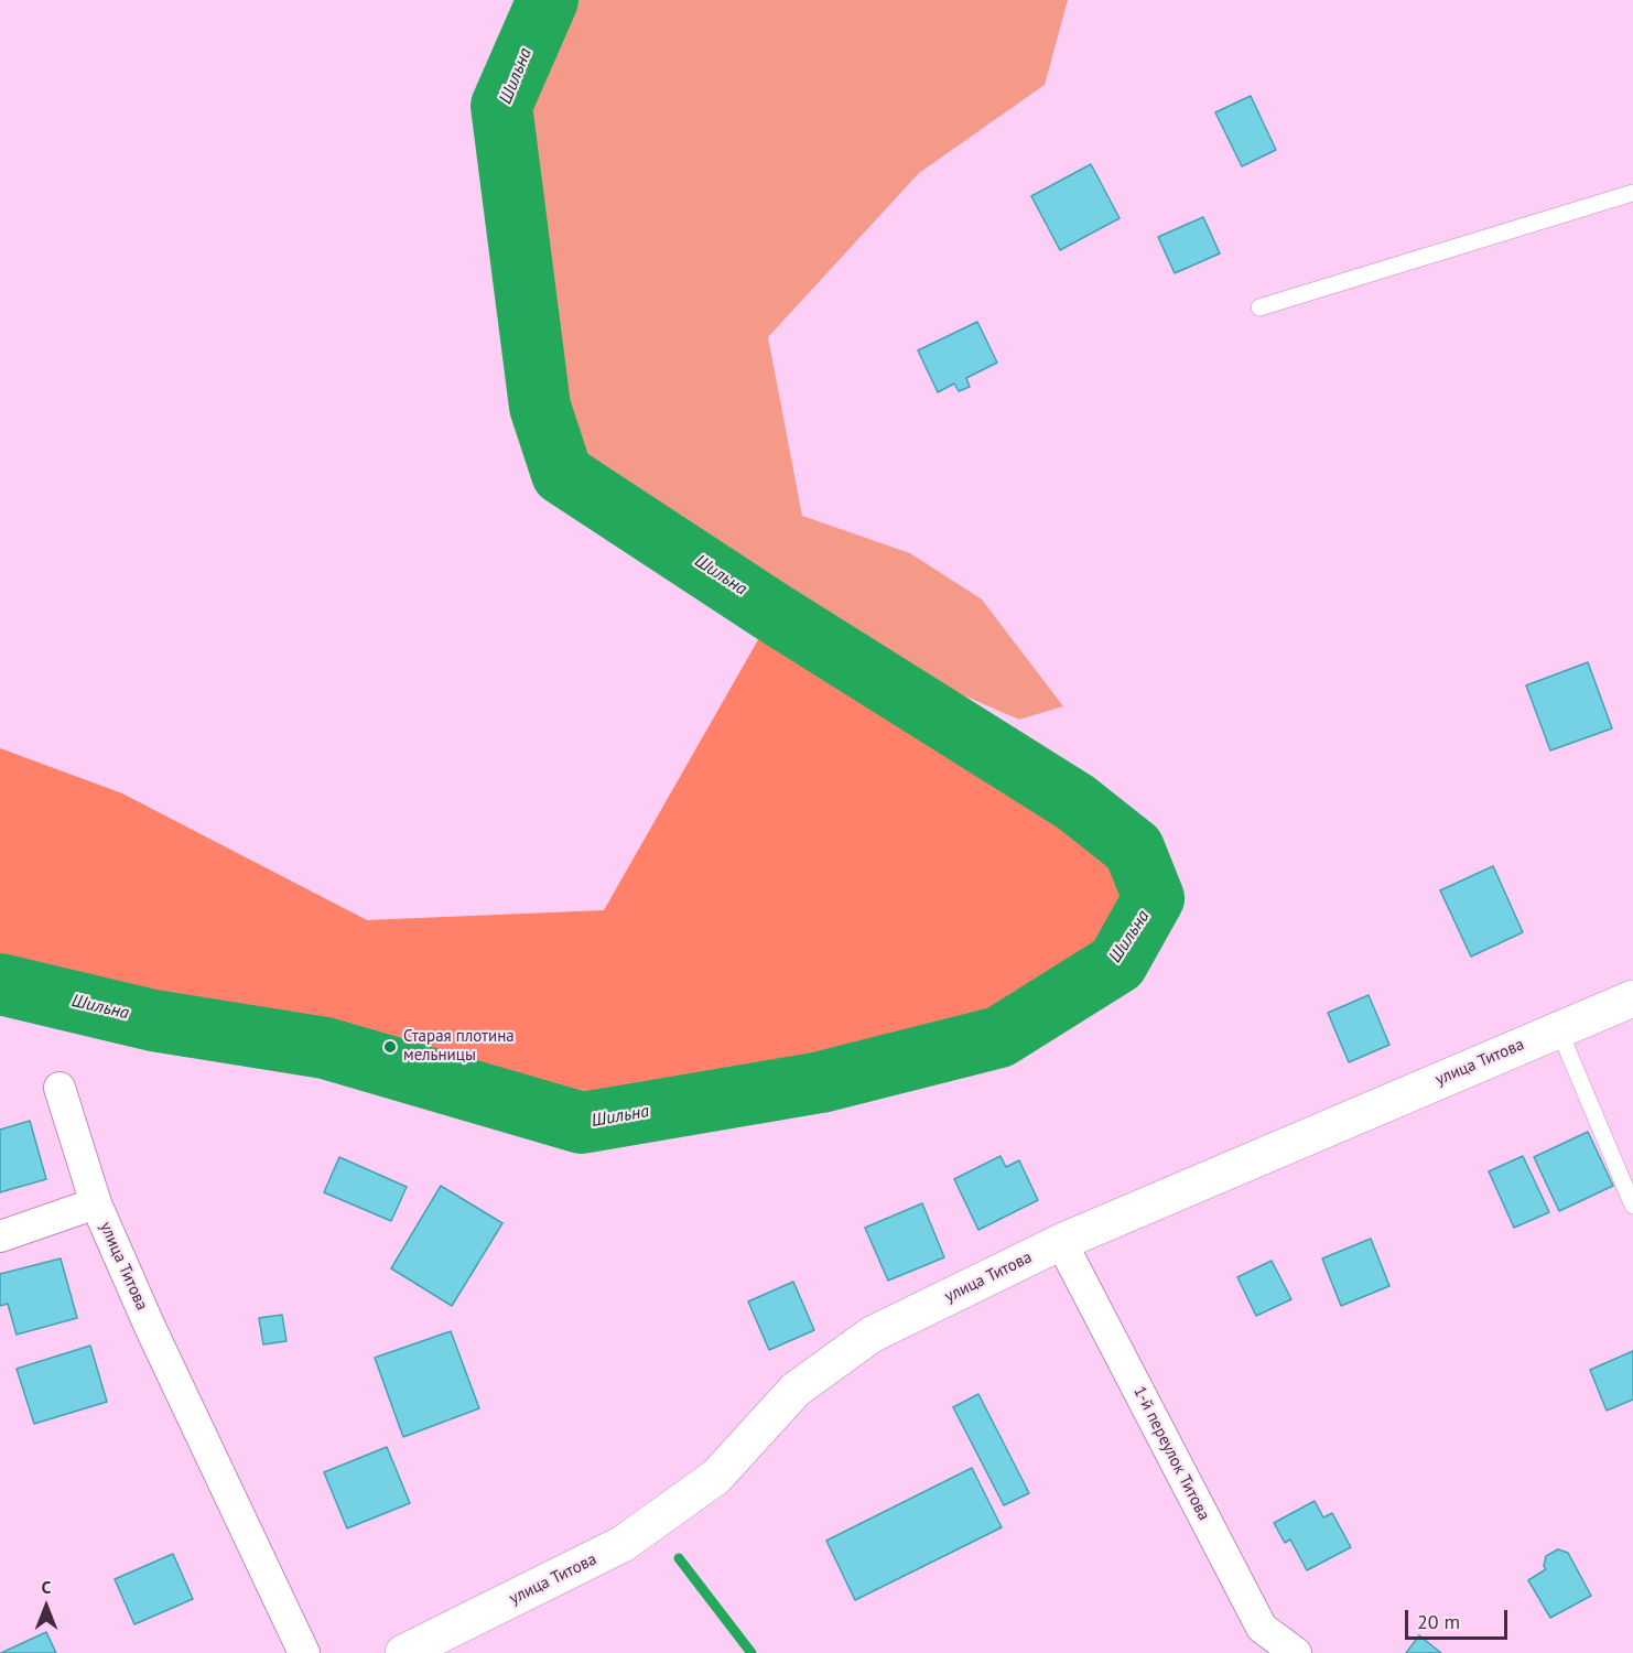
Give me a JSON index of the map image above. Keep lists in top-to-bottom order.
{
  "streets": {
    "street": ["улица Титова", "1-й переулок Титова"]
  },
  "crossings": [
    ["улица Титова", "1-й переулок Титова"]
  ],
  "water": ["Шильна"],
  "places": ["Старая плотина мельницы"],
  "scale_bar": "20 m",
  "north": "top"
}
